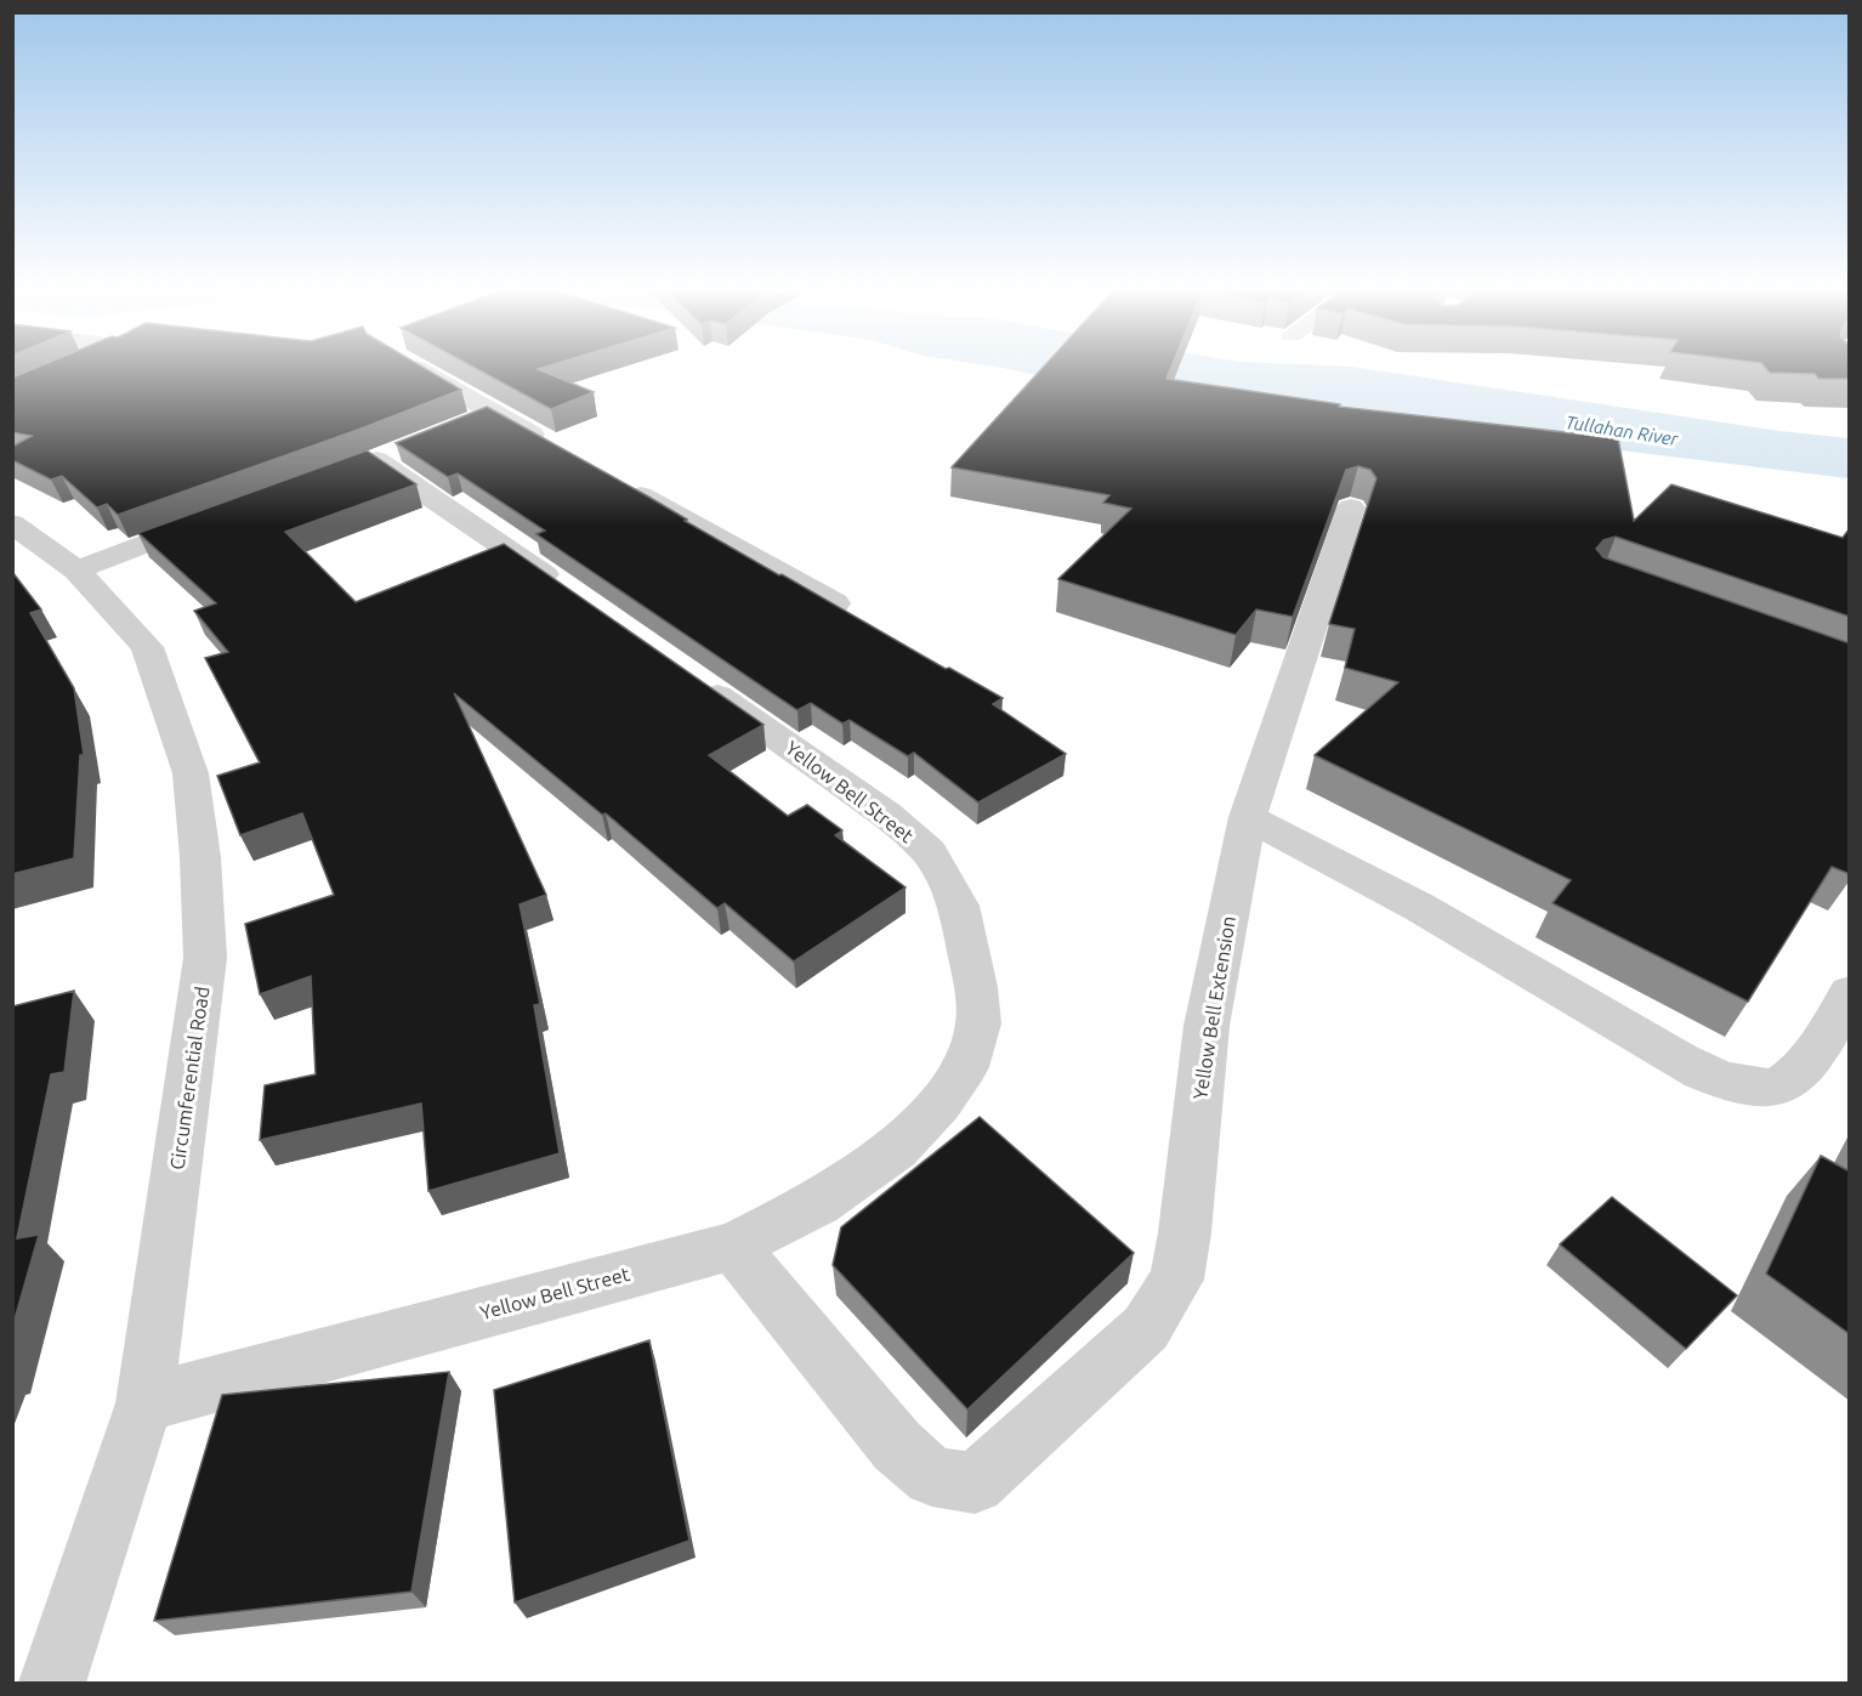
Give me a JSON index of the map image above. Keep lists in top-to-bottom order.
{
  "streets": {
    "street": ["Yellow Bell Street", "Yellow Bell Extension", "Circumferential Road"]
  },
  "crossings": [
    ["Yellow Bell Street", "Yellow Bell Extension"],
    ["Yellow Bell Street", "Circumferential Road"]
  ],
  "water": ["Tullahan River"]
}
